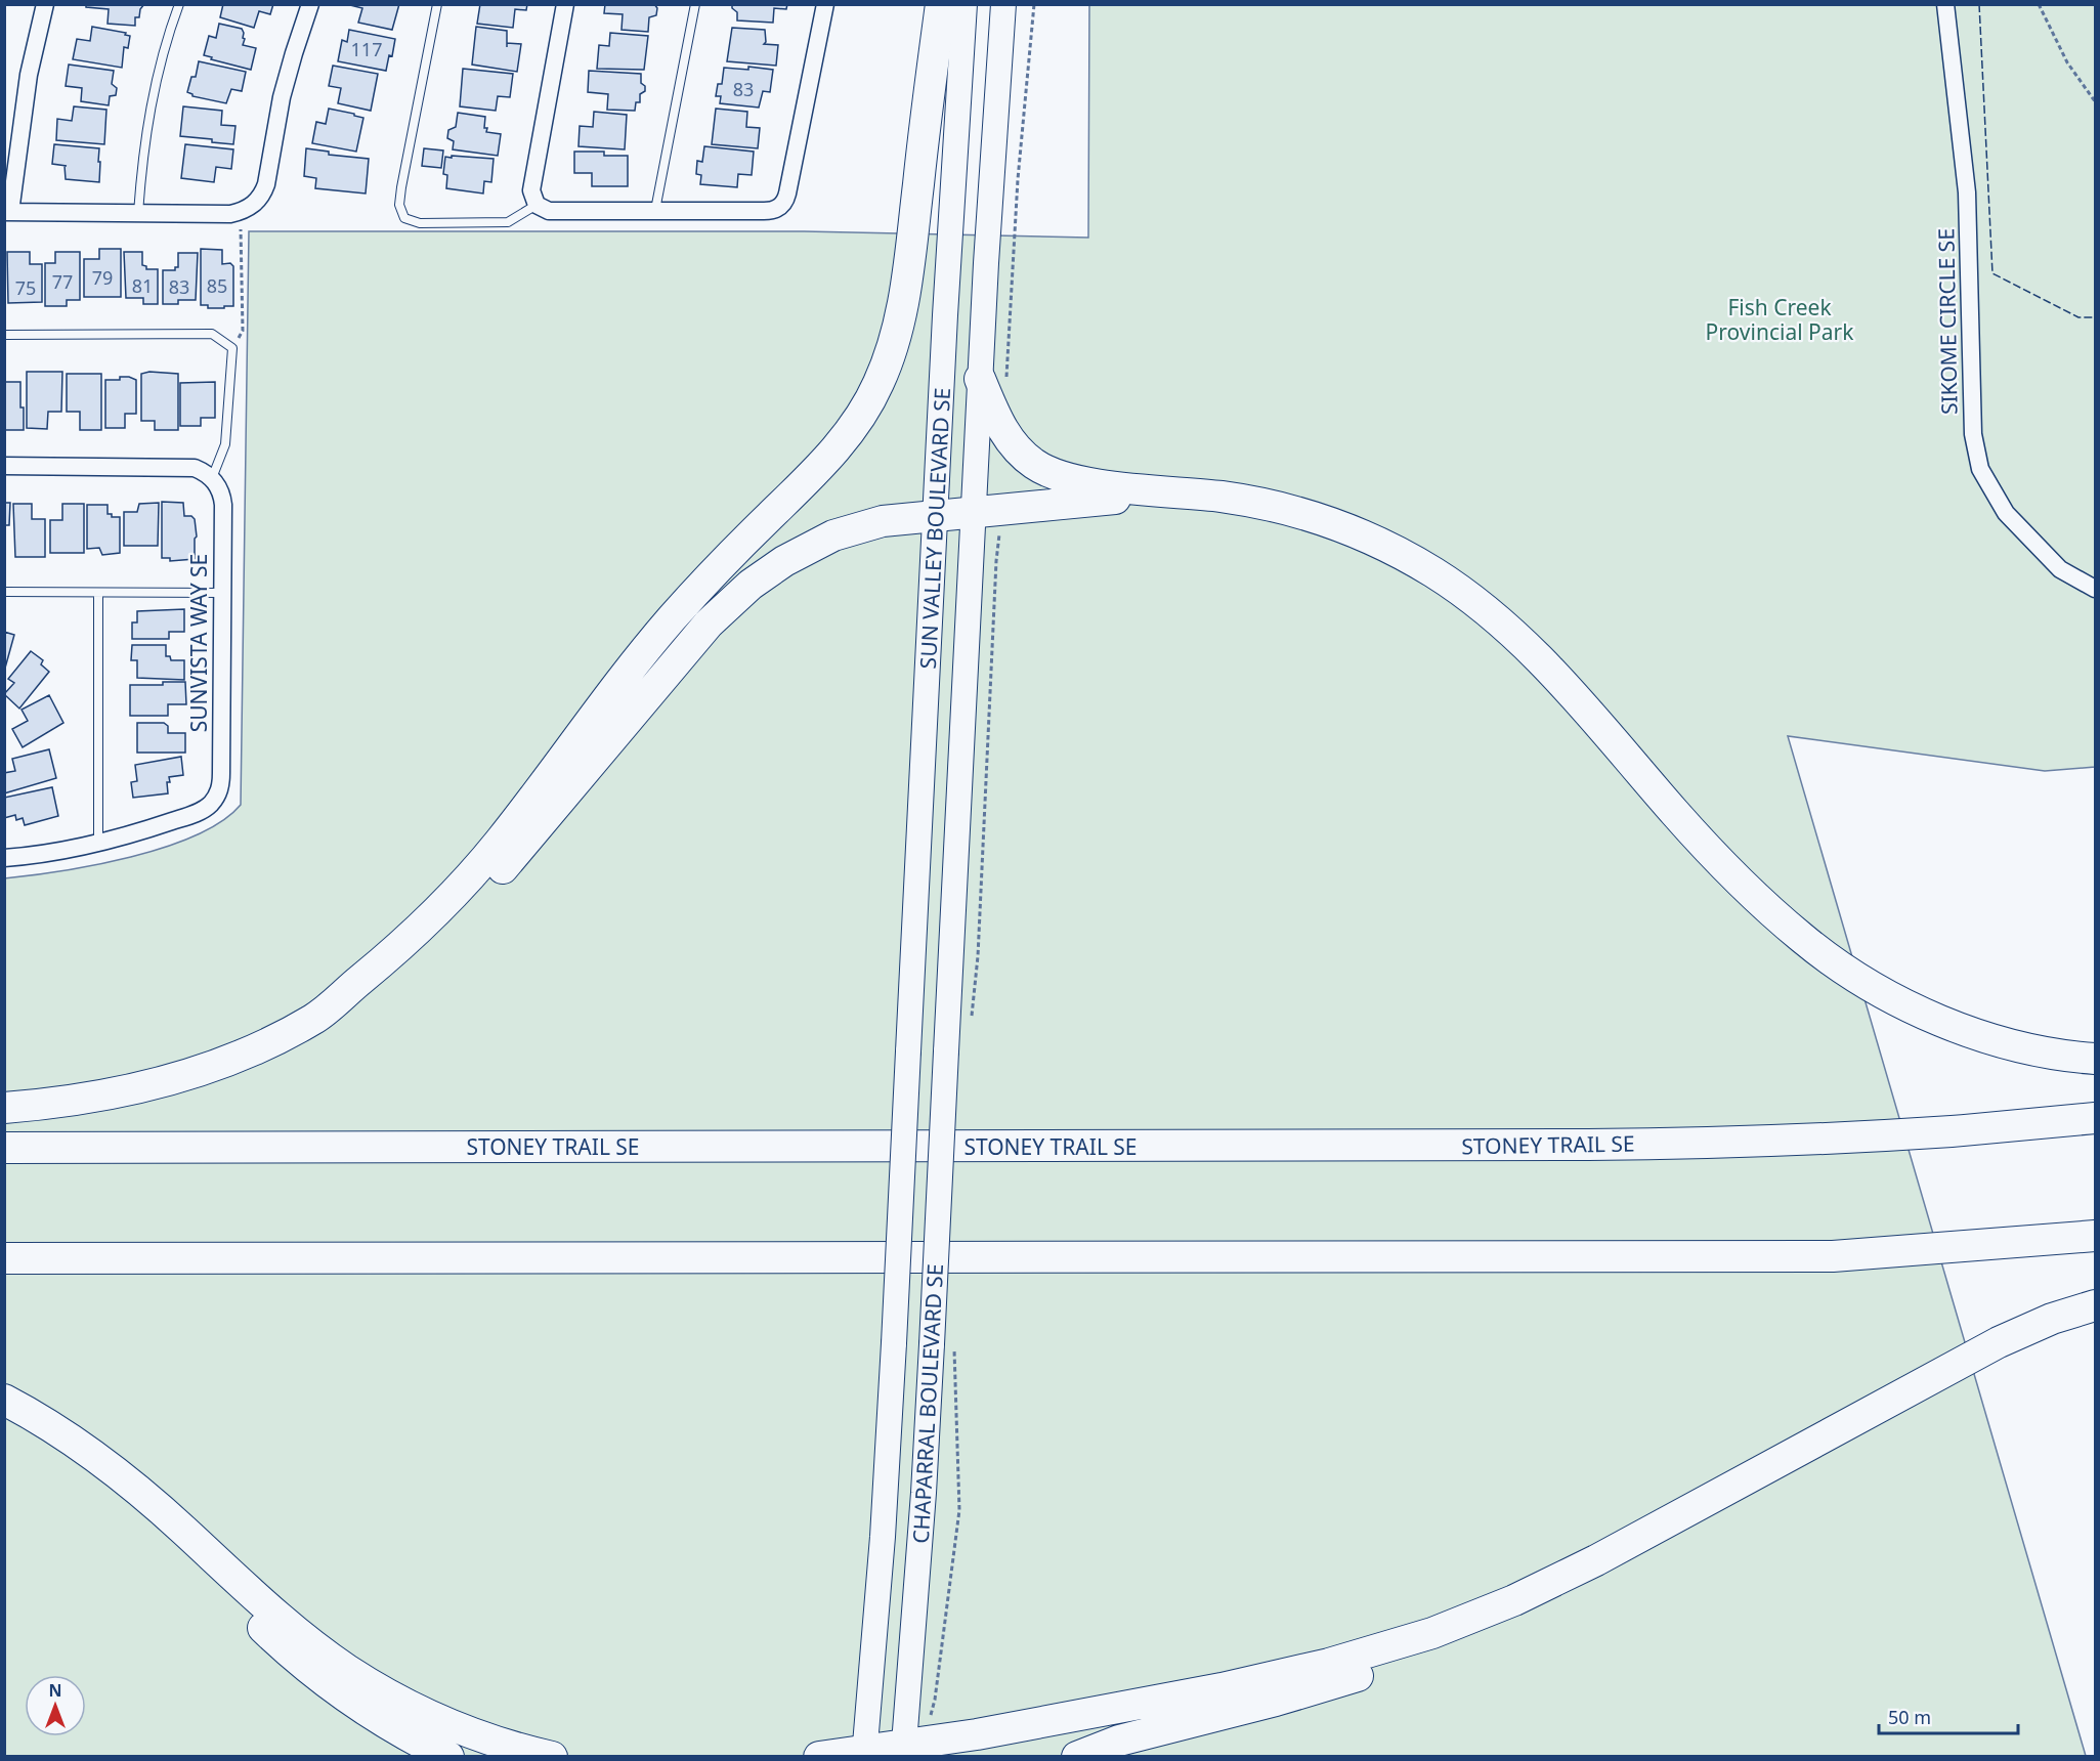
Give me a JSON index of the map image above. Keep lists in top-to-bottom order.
{
  "streets": {
    "highway": ["STONEY TRAIL SE"],
    "main road": ["SUN VALLEY BOULEVARD SE", "CHAPARRAL BOULEVARD SE"],
    "street": ["SIKOME CIRCLE SE", "SUNVISTA WAY SE"]
  },
  "crossings": [
    ["SUN VALLEY BOULEVARD SE", "CHAPARRAL BOULEVARD SE"]
  ],
  "parks": ["Fish Creek Provincial Park"],
  "house_numbers": [
    "117",
    "83",
    "79",
    "77",
    "81",
    "85",
    "83",
    "75"
  ],
  "scale_bar": "50 m",
  "north": "top"
}
